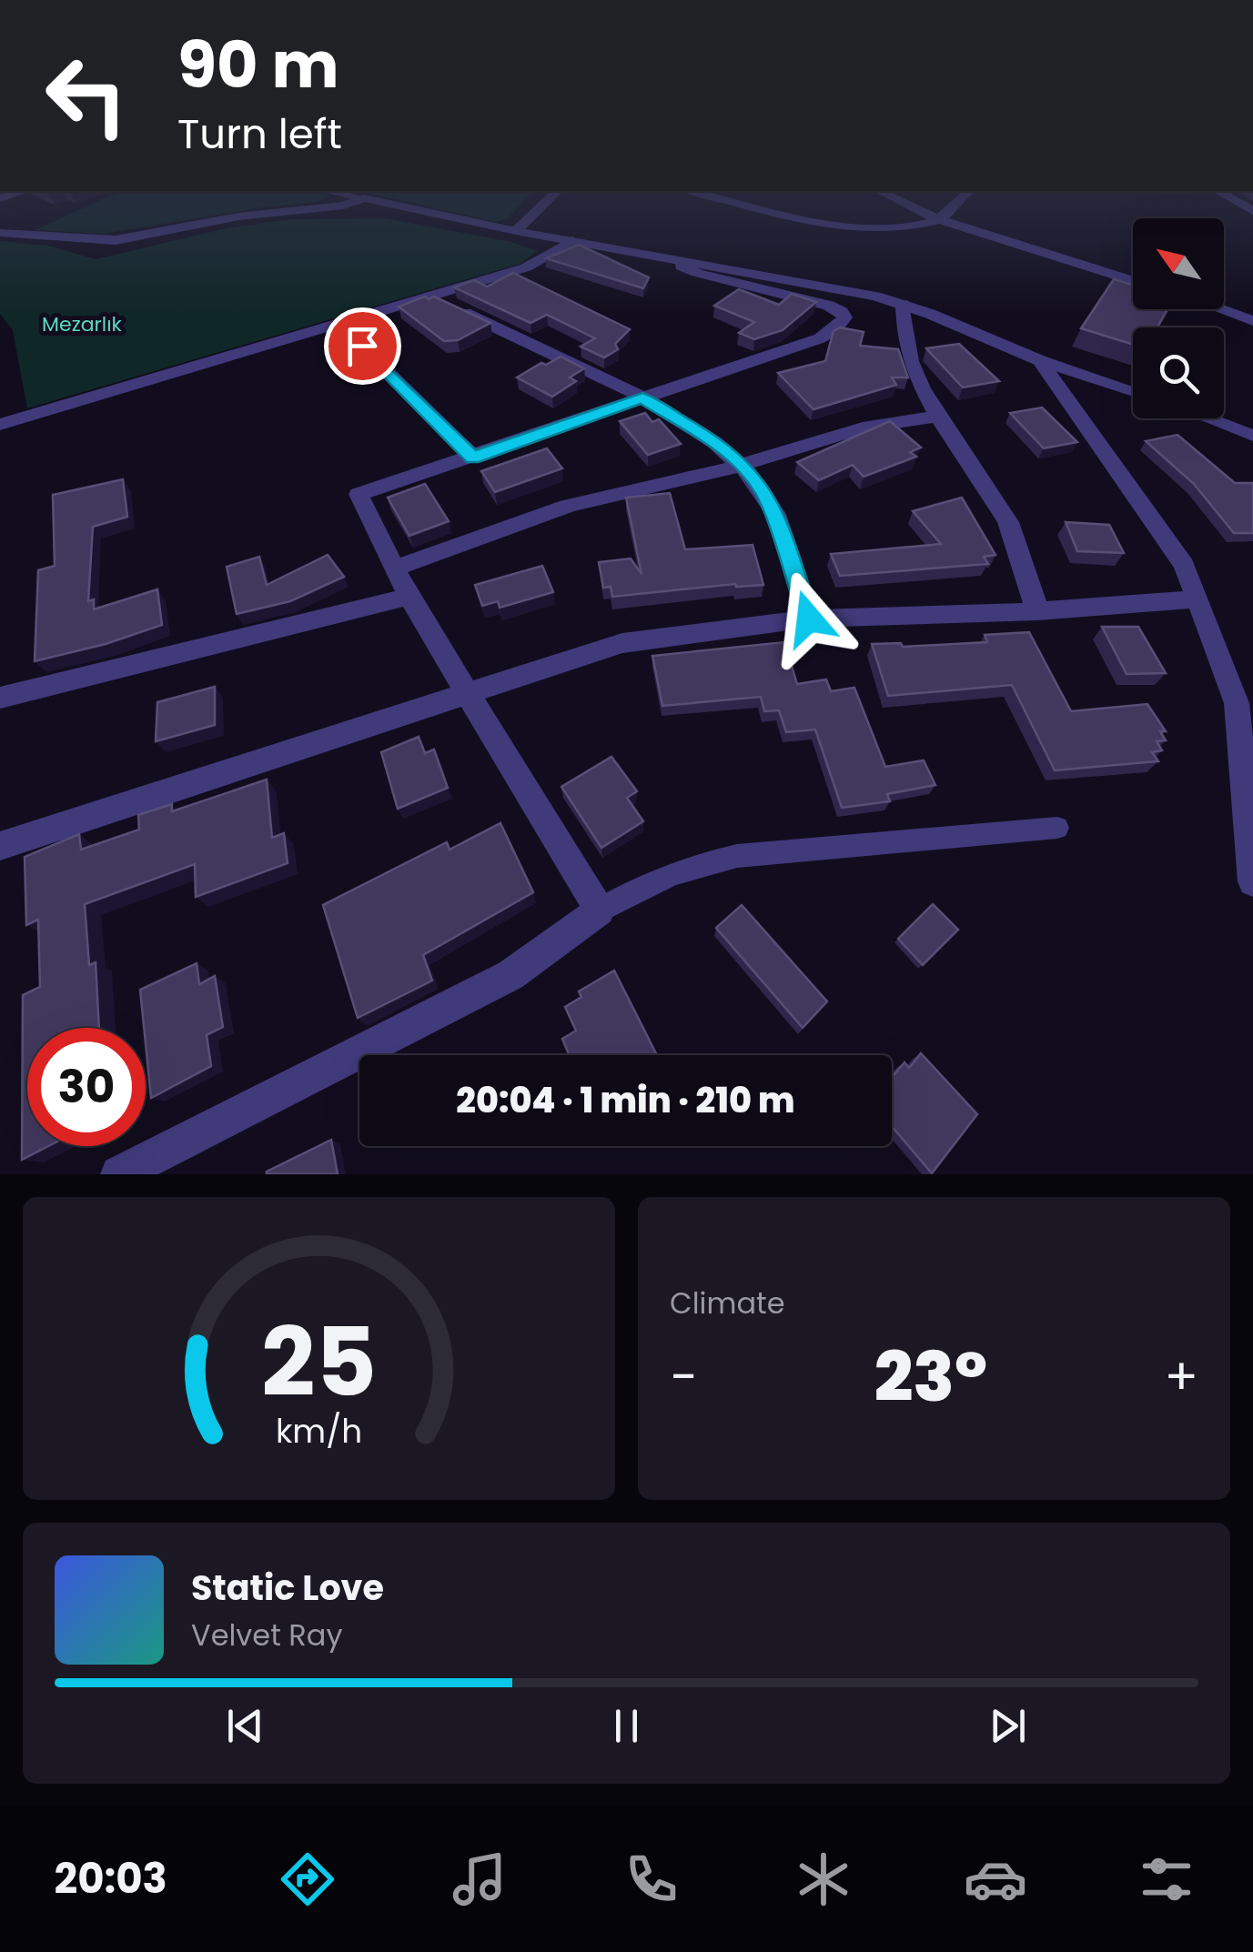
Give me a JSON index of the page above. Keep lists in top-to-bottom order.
{
  "parks": ["Mezarlık"],
  "north": "top left",
  "page": {
    "turn": ["90 m", "Turn left"],
    "limit": "30",
    "trip": "20:04 · 1 min · 210 m",
    "tile": "Climate",
    "heat": ["−", "23°", "+"],
    "song": ["Static Love", "Velvet Ray"],
    "tabs": "20:03",
    "gauge": ["25", "km/h"]
  }
}
